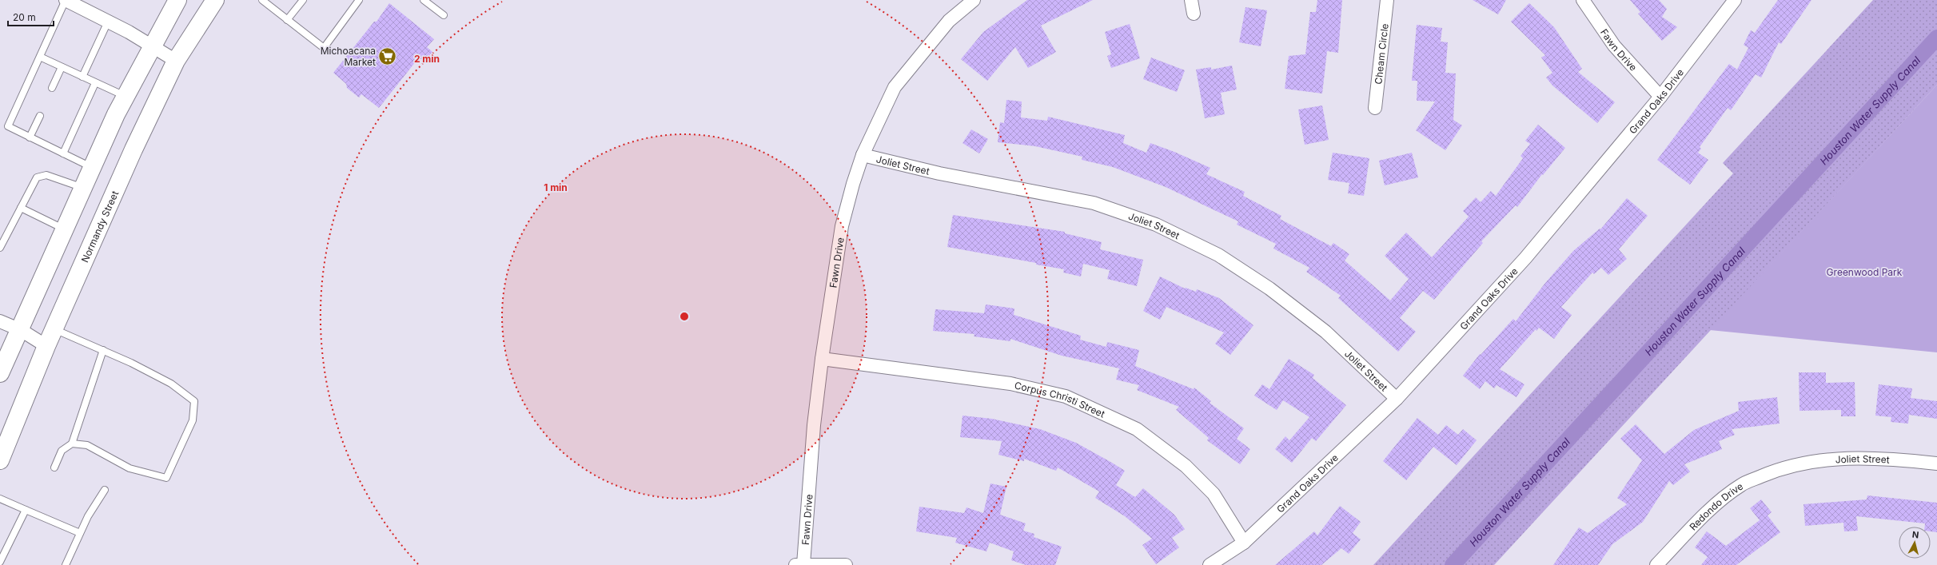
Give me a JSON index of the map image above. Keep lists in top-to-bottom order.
{
  "streets": {
    "main road": ["Normandy Street"],
    "street": [
      "Fawn Drive",
      "Cheam Circle",
      "Grand Oaks Drive",
      "Joliet Street",
      "Corpus Christi Street",
      "Redondo Drive"
    ]
  },
  "crossings": [
    ["Fawn Drive", "Grand Oaks Drive"],
    ["Fawn Drive", "Joliet Street"],
    ["Fawn Drive", "Corpus Christi Street"],
    ["Grand Oaks Drive", "Joliet Street"],
    ["Grand Oaks Drive", "Corpus Christi Street"],
    ["Joliet Street", "Redondo Drive"]
  ],
  "water": ["Houston Water Supply Canal"],
  "parks": ["Greenwood Park"],
  "places": {
    "supermarket": ["Michoacana Market"]
  },
  "scale_bar": "20 m",
  "north": "top",
  "rings": ["2 min", "1 min"]
}
